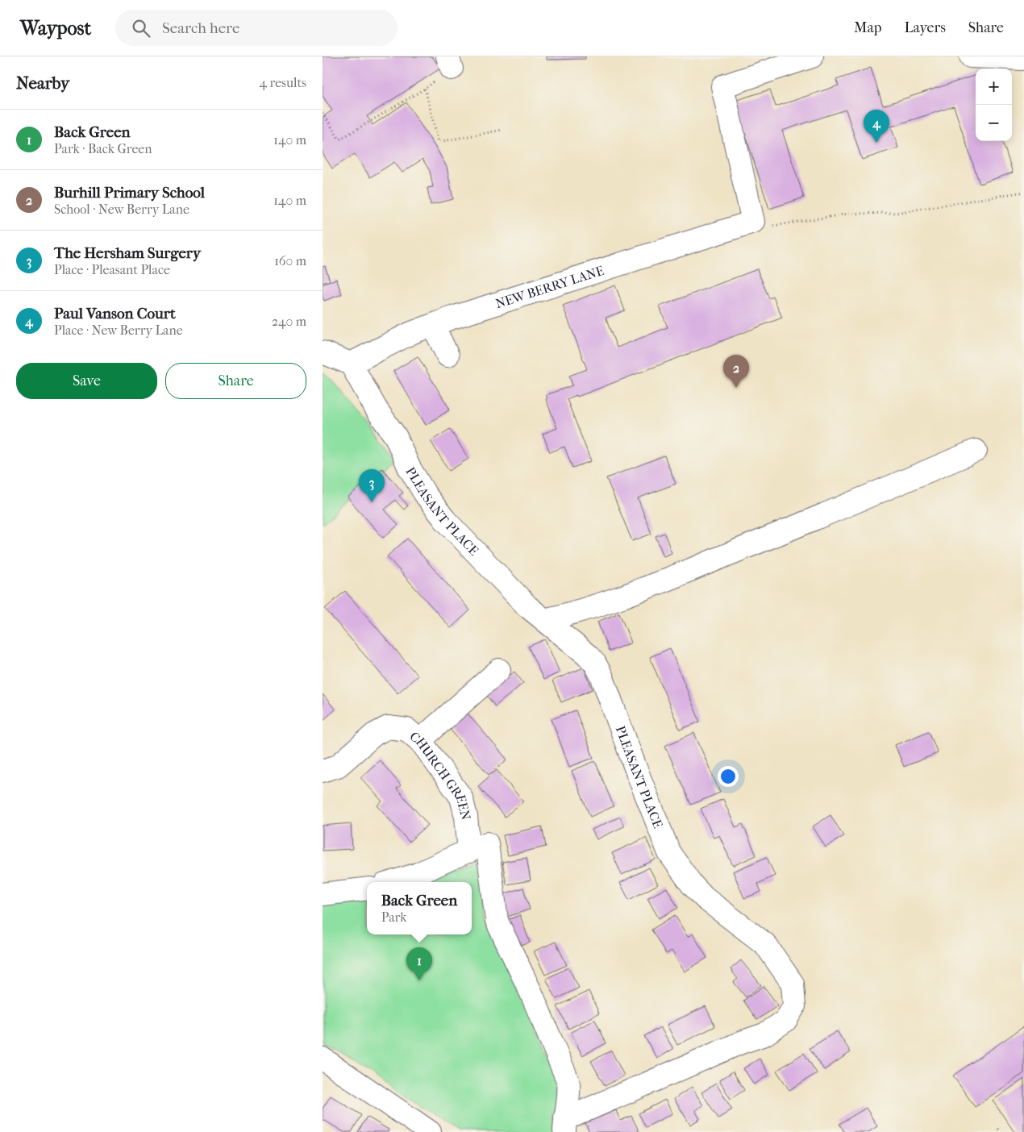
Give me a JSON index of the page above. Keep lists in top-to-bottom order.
{
  "streets": {
    "street": ["NEW BERRY LANE", "PLEASANT PLACE", "CHURCH GREEN"]
  },
  "crossings": [
    ["NEW BERRY LANE", "PLEASANT PLACE"]
  ],
  "page": {
    "header": "Waypost",
    "search": "Search here",
    "nav": ["Map", "Layers", "Share"],
    "heading": ["Nearby", "4 results"],
    "map_buttons": ["+", "−"],
    "list": [
      {
        "mark": "1",
        "name": "Back Green",
        "note": "Park · Back Green",
        "value": "140 m"
      },
      {
        "mark": "2",
        "name": "Burhill Primary School",
        "note": "School · New Berry Lane",
        "value": "140 m"
      },
      {
        "mark": "3",
        "name": "The Hersham Surgery",
        "note": "Place · Pleasant Place",
        "value": "160 m"
      },
      {
        "mark": "4",
        "name": "Paul Vanson Court",
        "note": "Place · New Berry Lane",
        "value": "240 m"
      }
    ],
    "pins": [
      "4",
      "2",
      "3",
      "1"
    ],
    "buttons": ["Save", "Share"],
    "popup": ["Back Green", "Park"]
  }
}
